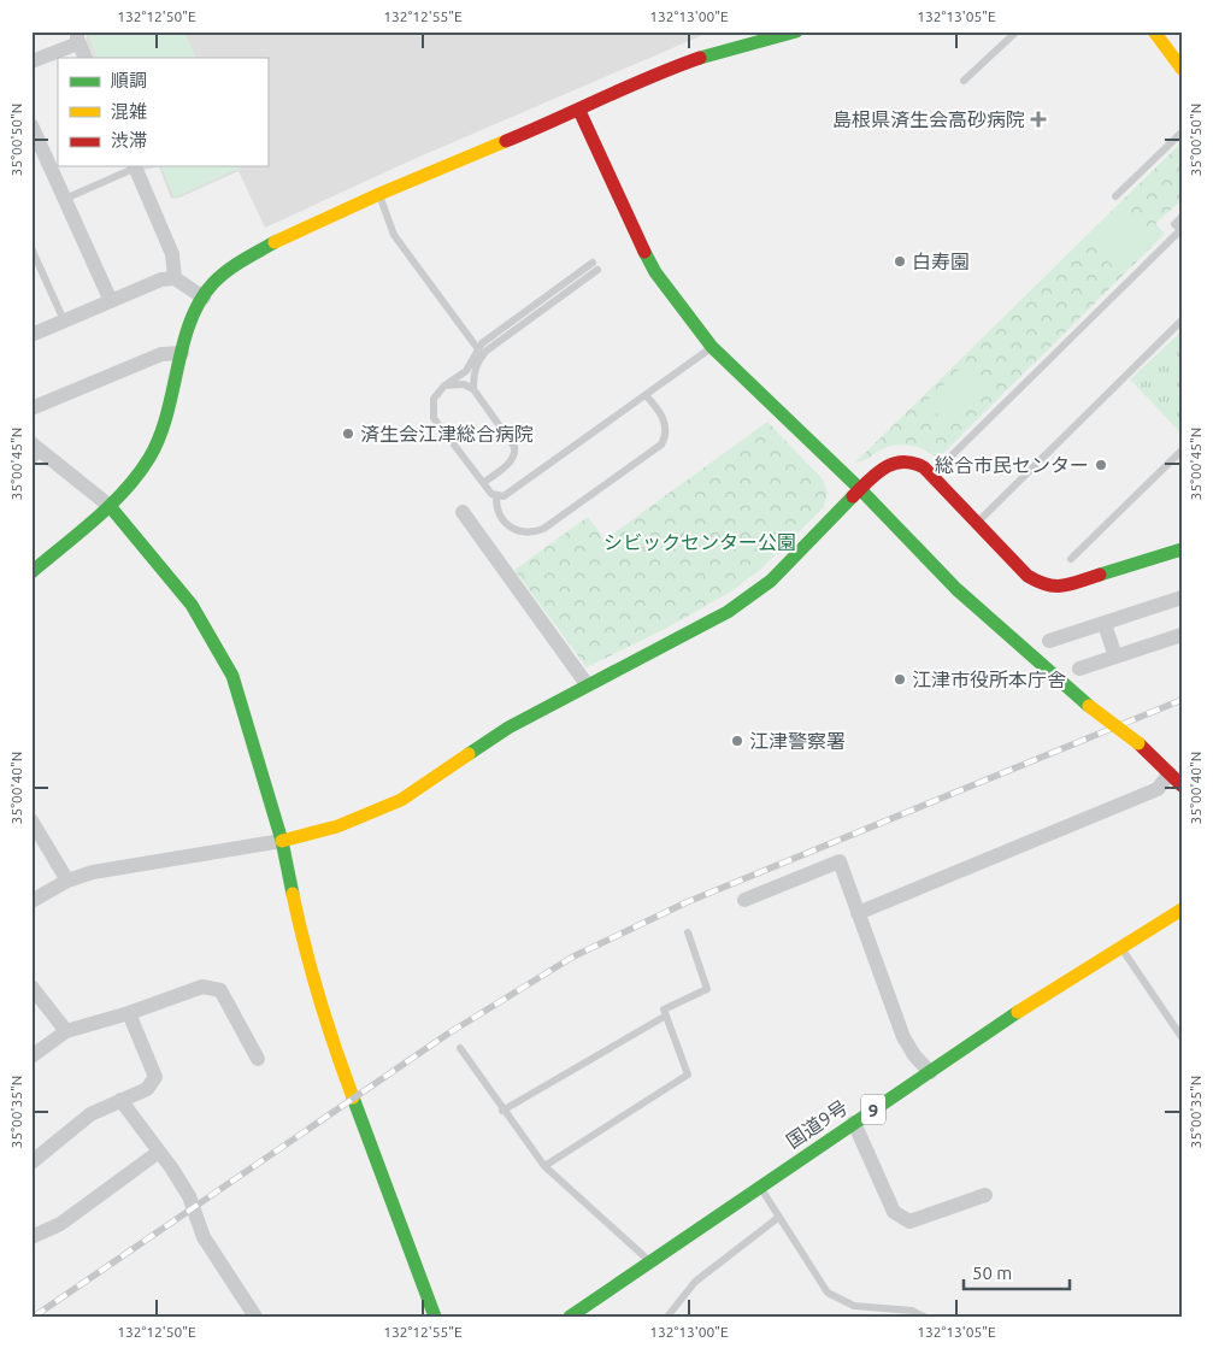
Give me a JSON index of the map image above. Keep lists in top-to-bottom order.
{
  "streets": {
    "main road": ["9", "国道9号"]
  },
  "parks": ["シビックセンター公園"],
  "places": {
    "health": ["島根県済生会高砂病院"],
    "other": [
      "白寿園",
      "済生会江津総合病院",
      "総合市民センター",
      "江津市役所本庁舎",
      "江津警察署"
    ]
  },
  "legend": ["順調", "混雑", "渋滞"],
  "scale_bar": "50 m",
  "coordinates": [
    "132°12'50\"E",
    "132°12'55\"E",
    "132°13'00\"E",
    "132°13'05\"E",
    "35°00'50\"N",
    "35°00'45\"N",
    "35°00'40\"N",
    "35°00'35\"N"
  ]
}
